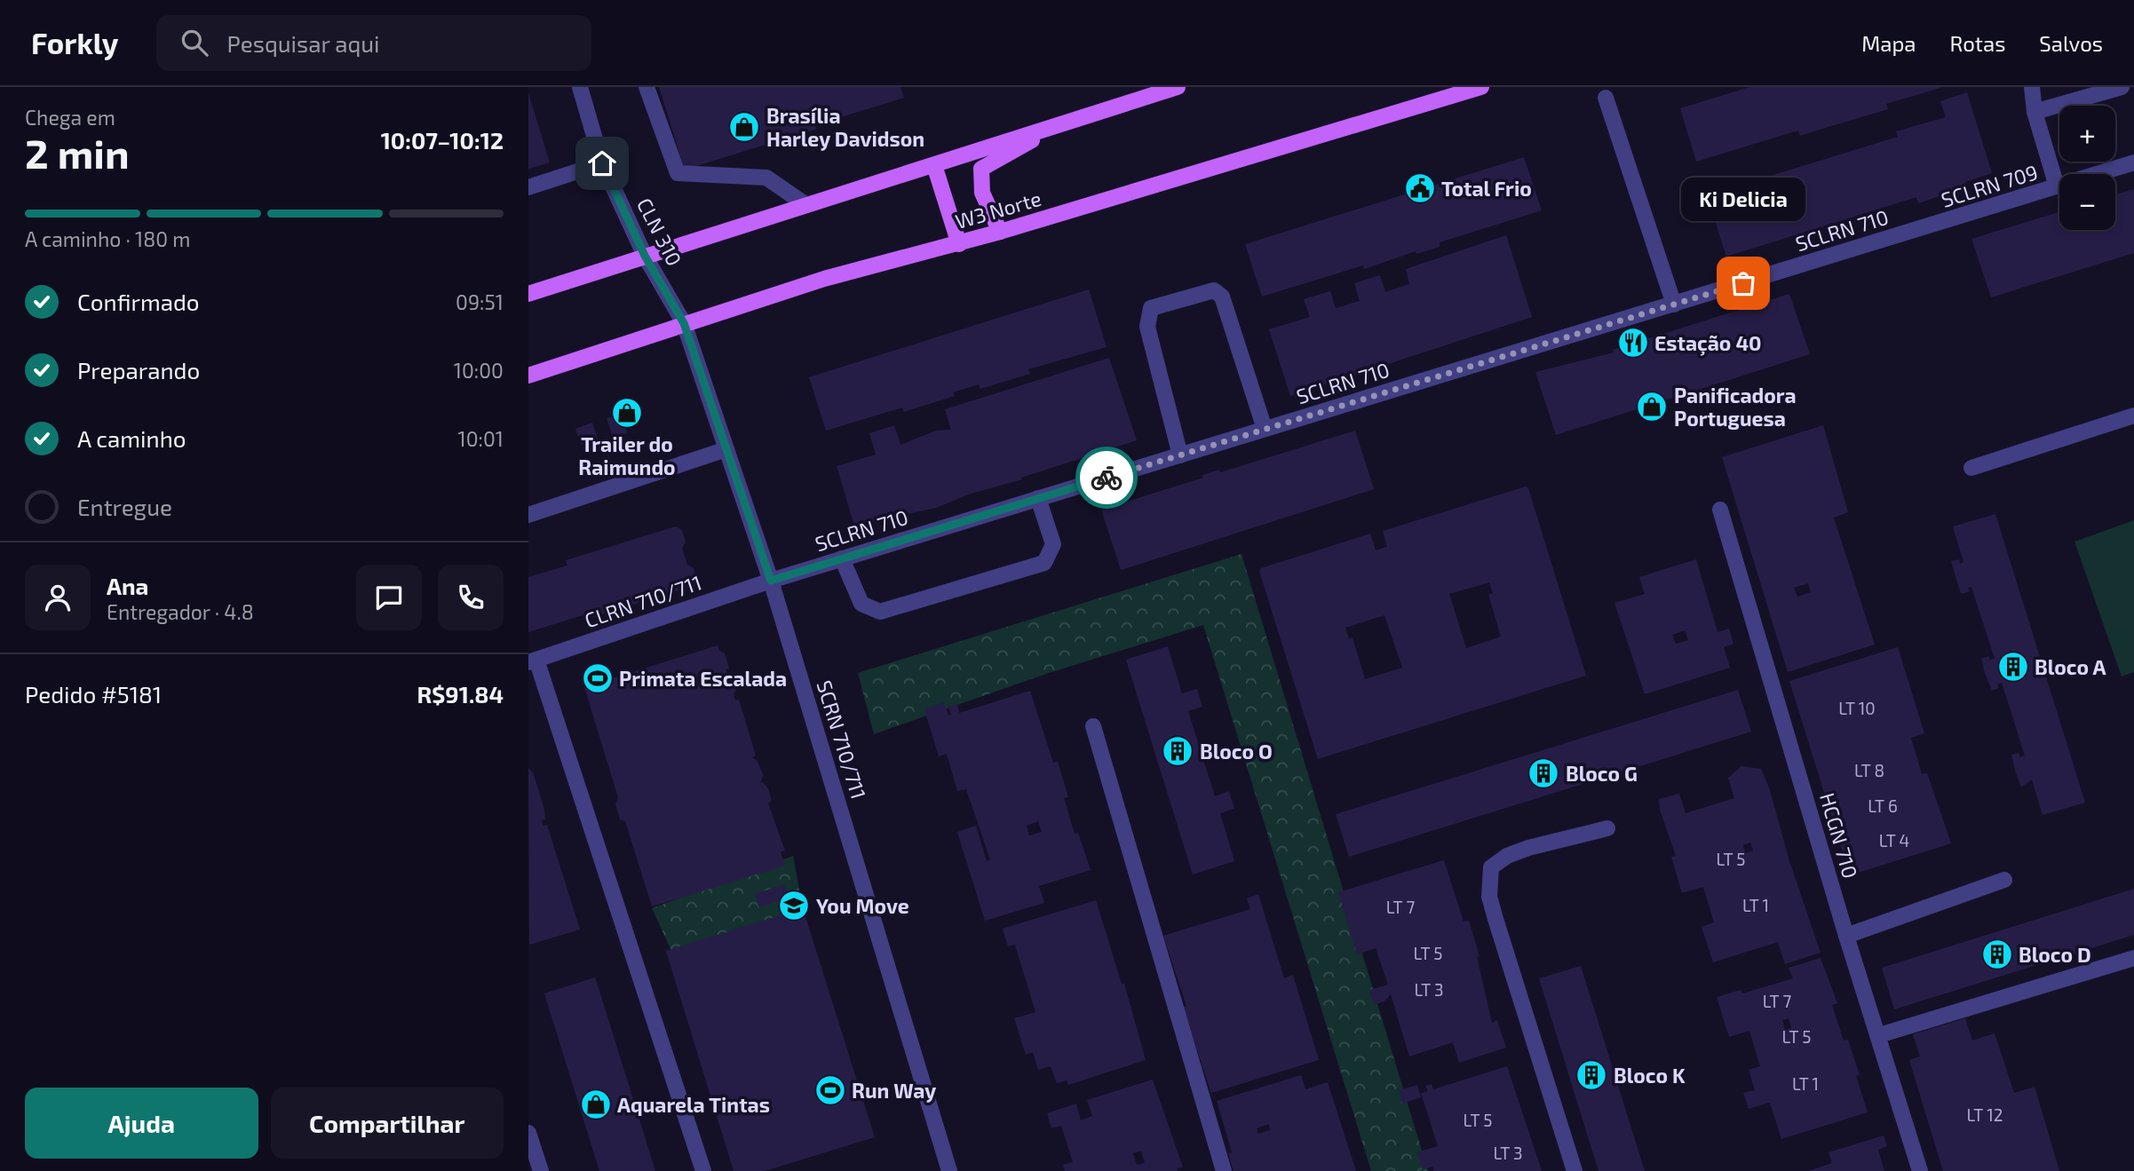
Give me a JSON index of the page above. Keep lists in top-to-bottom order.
{
  "streets": {
    "main road": ["W3 Norte"],
    "street": [
      "SCLRN 709",
      "SCLRN 710",
      "CLN 310",
      "CLRN 710/711",
      "SCRN 710/711",
      "HCGN 710"
    ]
  },
  "crossings": [
    ["SCLRN 709", "SCLRN 710"],
    ["W3 Norte", "CLN 310"],
    ["W3 Norte", "SCRN 710/711"],
    ["SCLRN 710", "CLRN 710/711"],
    ["SCLRN 710", "SCRN 710/711"],
    ["CLN 310", "SCRN 710/711"],
    ["CLRN 710/711", "SCRN 710/711"]
  ],
  "places": {
    "shop": [
      "Brasília Harley Davidson",
      "Panificadora Portuguesa",
      "Trailer do Raimundo",
      "Aquarela Tintas"
    ],
    "public building": ["Total Frio"],
    "other": ["Ki Delicia"],
    "restaurant": ["Estação 40"],
    "building": [
      "Bloco A",
      "Bloco O",
      "Bloco G",
      "Bloco D",
      "Bloco K"
    ],
    "sports": ["Primata Escalada", "Run Way"],
    "school or university": ["You Move"]
  },
  "house_numbers": [
    "LT 10",
    "LT 8",
    "LT 6",
    "LT 4",
    "LT 5",
    "LT 1",
    "LT 7",
    "LT 5",
    "LT 3",
    "LT 7",
    "LT 5",
    "LT 1",
    "LT 12",
    "LT 5",
    "LT 3"
  ],
  "page": {
    "header": "Forkly",
    "search": "Pesquisar aqui",
    "nav": ["Mapa", "Rotas", "Salvos"],
    "heading": ["2 min", "Chega em", "10:07–10:12"],
    "panel": [
      "Ana",
      "Entregador · 4.8",
      "Pedido #5181",
      "R$91.84"
    ],
    "map_buttons": ["+", "−"],
    "bubble": "Ki Delicia",
    "bar": "A caminho · 180 m",
    "list": [
      ["Confirmado", "09:51"],
      ["Preparando", "10:00"],
      ["A caminho", "10:01"],
      "Entregue"
    ],
    "buttons": ["Ajuda", "Compartilhar"]
  }
}
